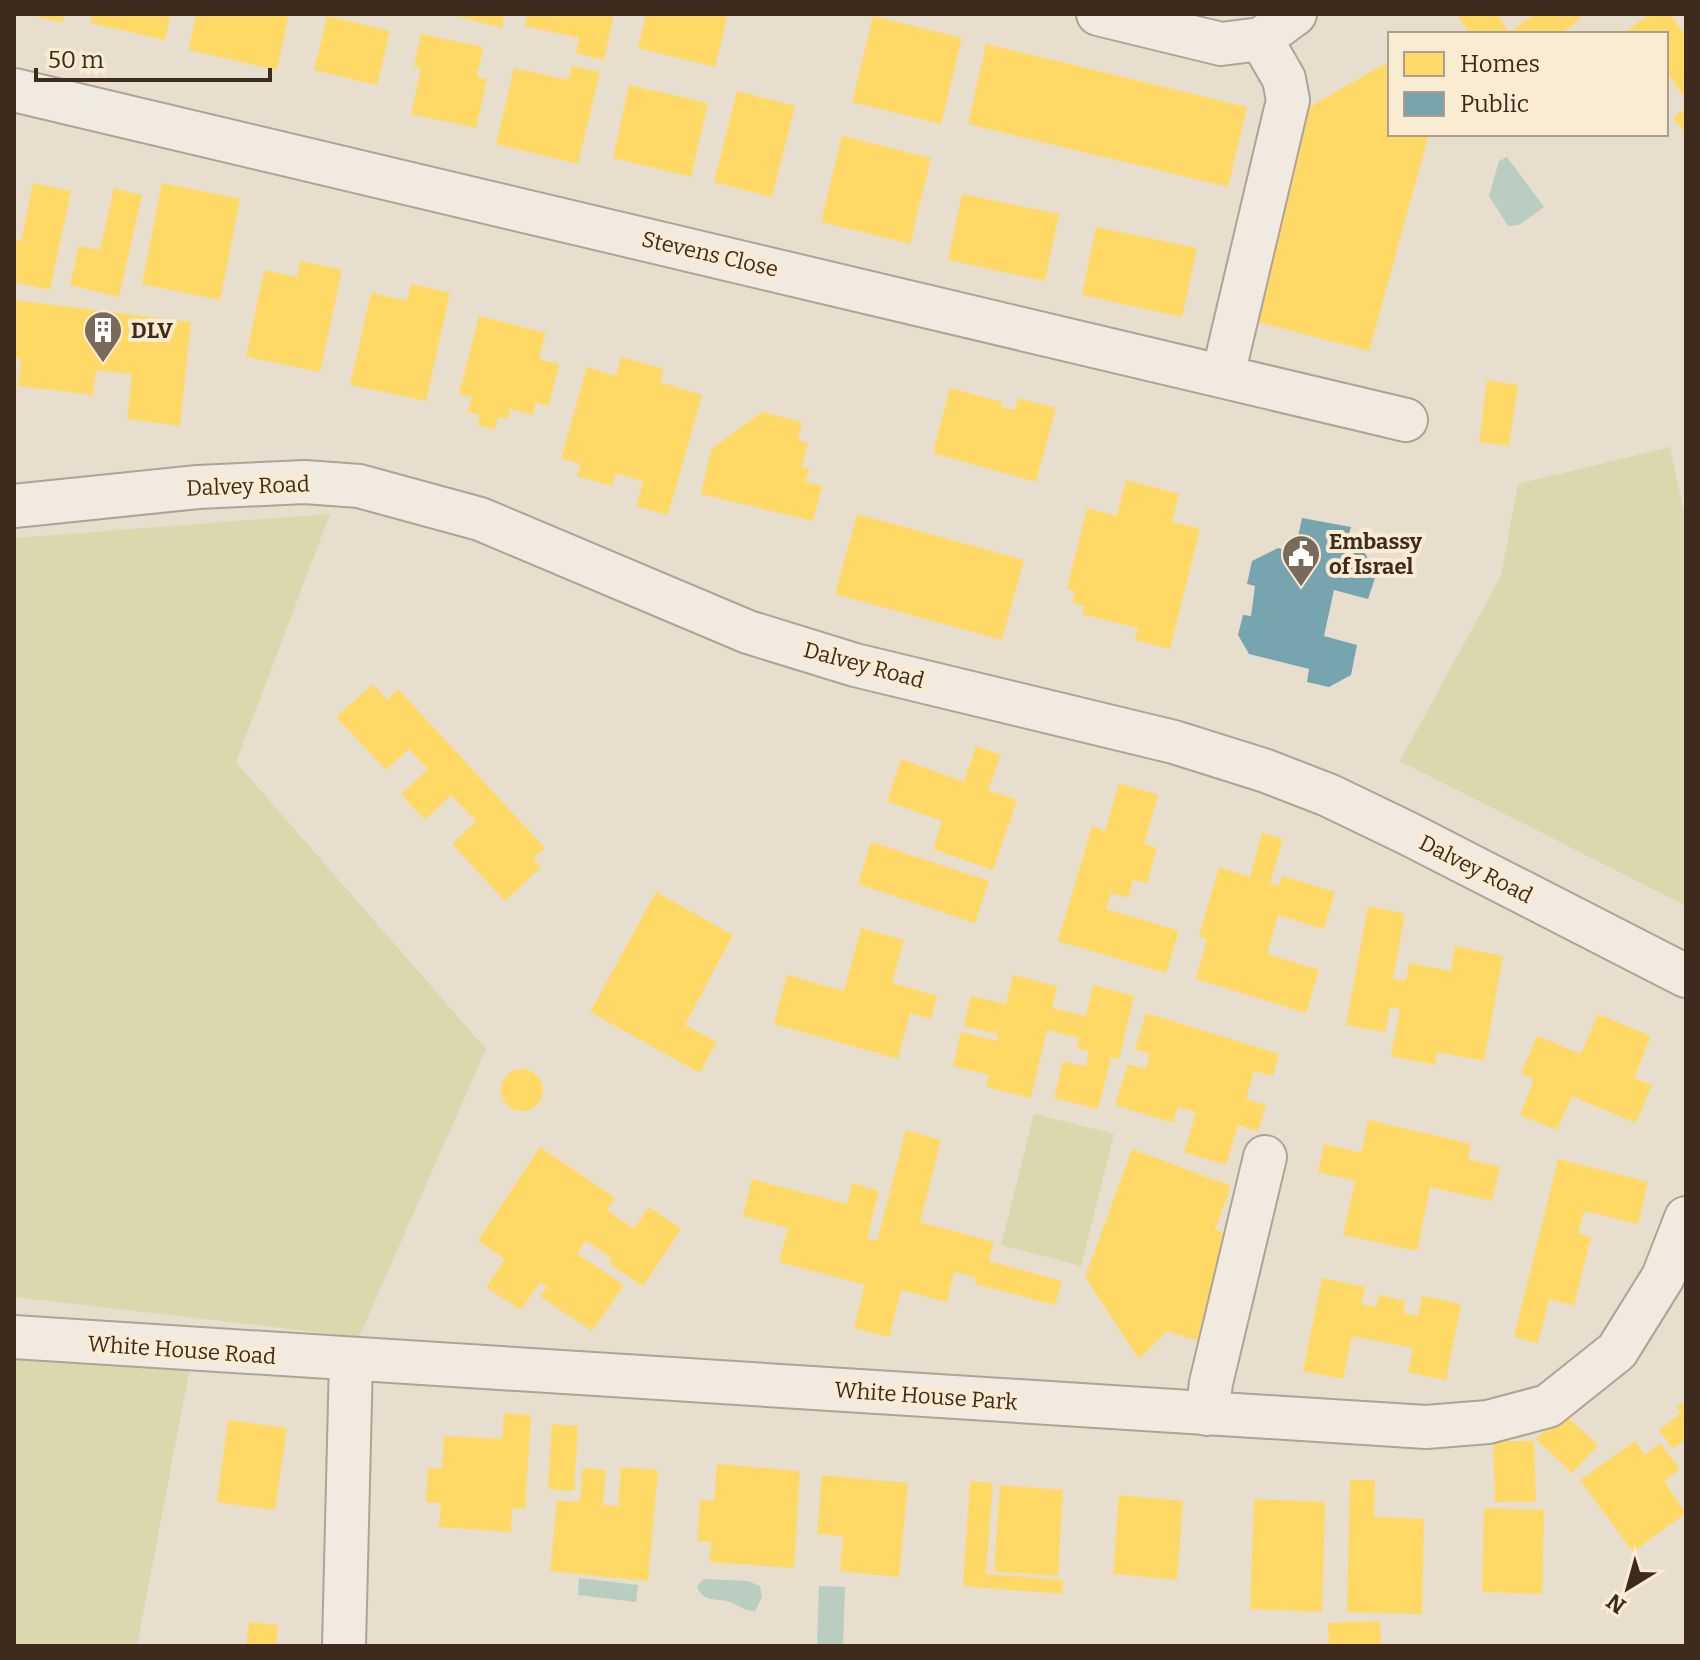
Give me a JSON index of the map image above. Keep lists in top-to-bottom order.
{
  "streets": {
    "street": [
      "Stevens Close",
      "Dalvey Road",
      "White House Road",
      "White House Park"
    ]
  },
  "crossings": [
    ["White House Road", "White House Park"]
  ],
  "places": {
    "building": ["DLV"],
    "public building": ["Embassy of Israel"]
  },
  "legend": ["Homes", "Public"],
  "scale_bar": "50 m",
  "north": "bottom left"
}
